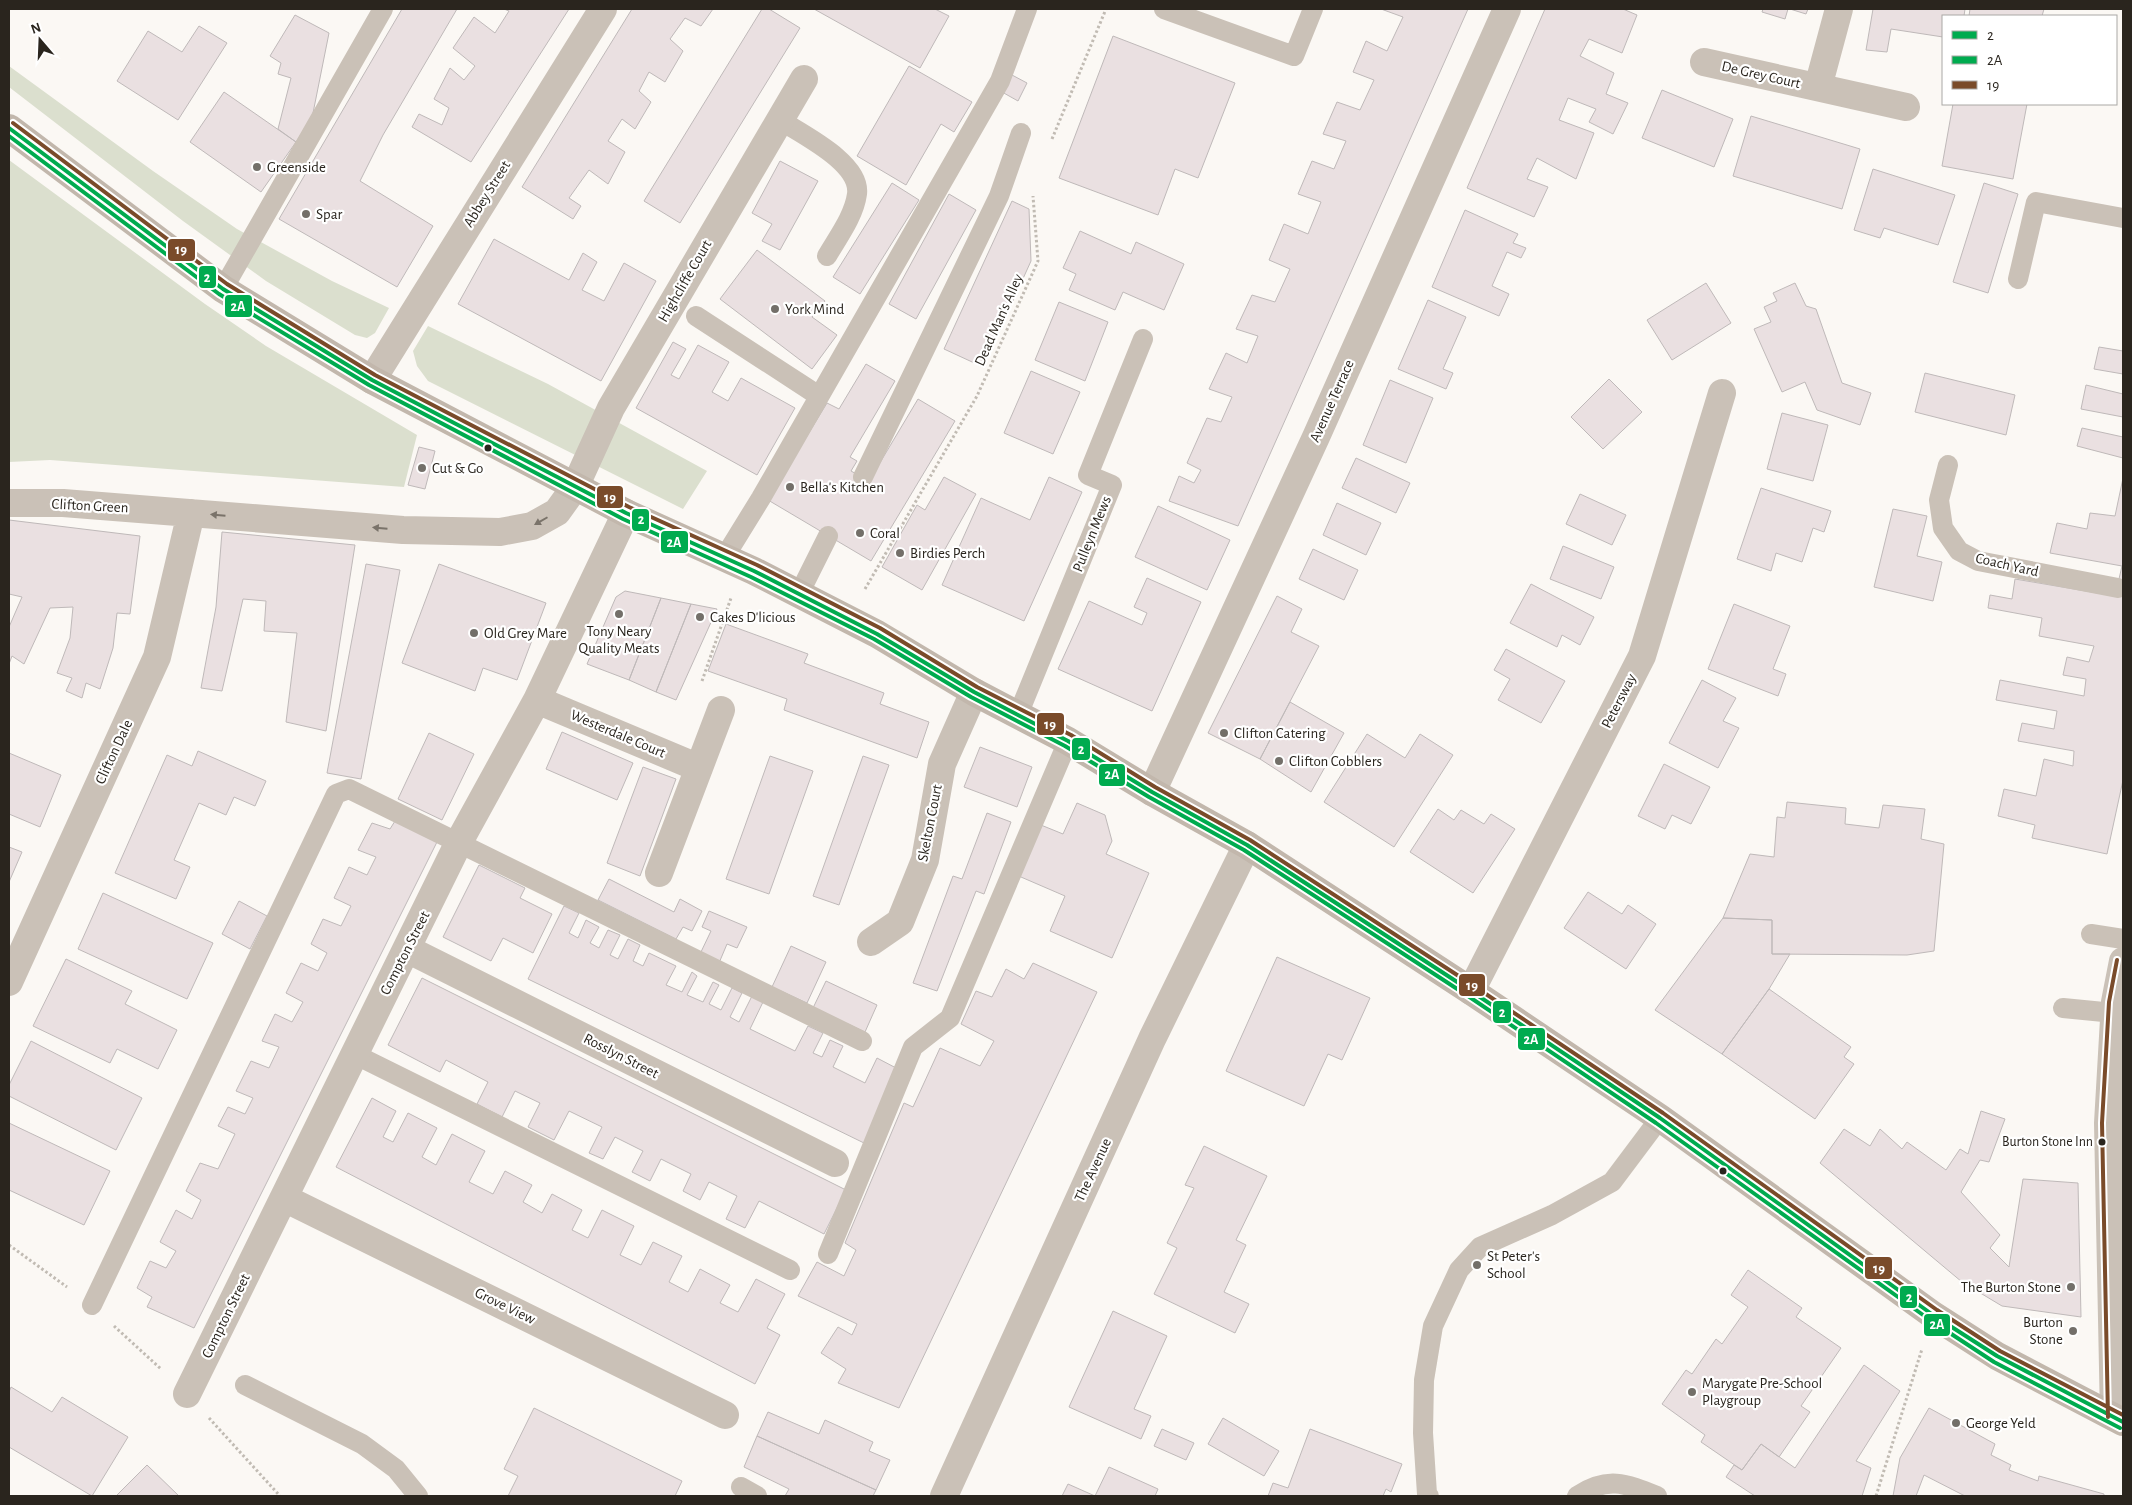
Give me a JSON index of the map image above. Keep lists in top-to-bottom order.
{
  "streets": {
    "street": [
      "De Grey Court",
      "Abbey Street",
      "Highcliffe Court",
      "Avenue Terrace",
      "Clifton Green",
      "Petersway",
      "Westerdale Court",
      "Clifton Dale",
      "Skelton Court",
      "Compton Street",
      "Rosslyn Street",
      "The Avenue",
      "Grove View"
    ],
    "lane": ["Pulleyn Mews", "Coach Yard"],
    "path": ["Dead Man's Alley"]
  },
  "crossings": [
    ["Highcliffe Court", "Clifton Green"],
    ["Clifton Green", "Clifton Dale"],
    ["Westerdale Court", "Compton Street"],
    ["Compton Street", "Rosslyn Street"],
    ["Compton Street", "Grove View"]
  ],
  "one_way": ["Clifton Green"],
  "places": [
    "Greenside",
    "Spar",
    "York Mind",
    "Cut & Go",
    "Bella's Kitchen",
    "Coral",
    "Birdies Perch",
    "Tony Neary Quality Meats",
    "Cakes D'licious",
    "Old Grey Mare",
    "Clifton Catering",
    "Clifton Cobblers",
    "Burton Stone Inn",
    "St Peter's School",
    "The Burton Stone",
    "Burton Stone",
    "Marygate Pre-School Playgroup",
    "George Yeld"
  ],
  "lines": ["transit line 19", "transit line 2", "transit line 2A"],
  "legend": ["2", "2A", "19"],
  "north": "top"
}
